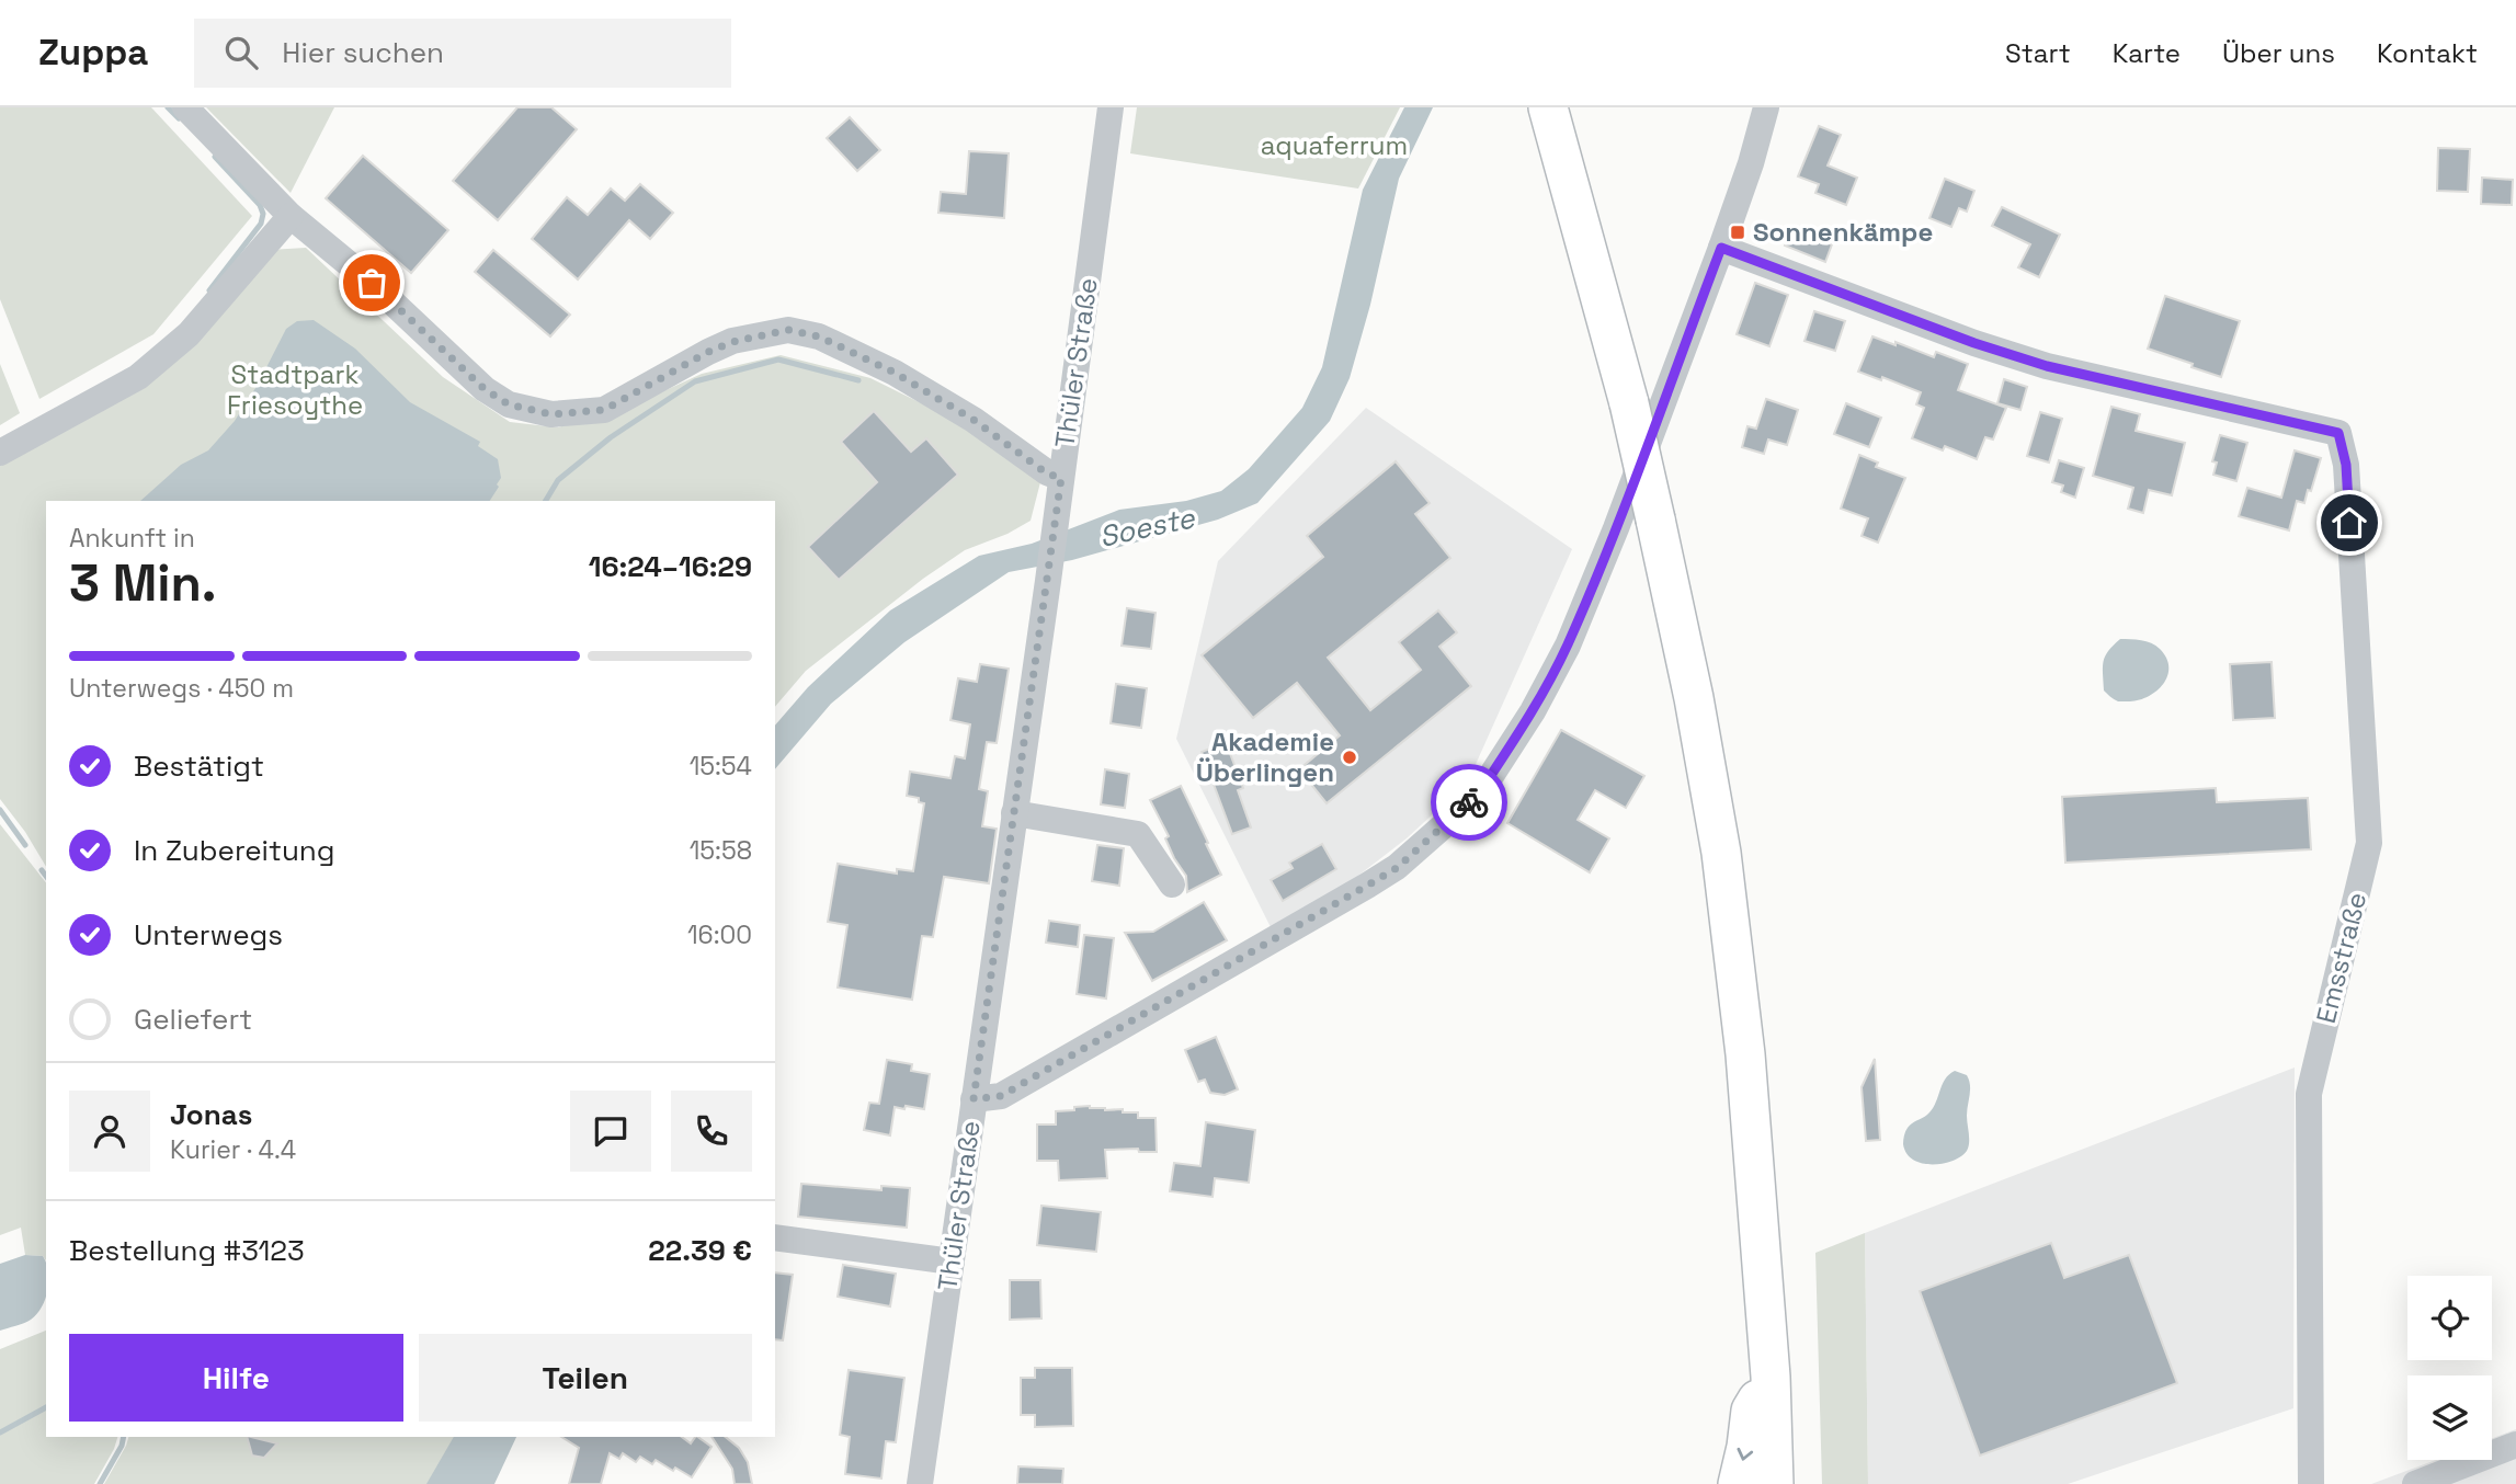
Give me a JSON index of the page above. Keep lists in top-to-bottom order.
{
  "streets": {
    "street": ["Thüler Straße", "Emsstraße"]
  },
  "water": ["Soeste"],
  "parks": ["aquaferrum", "Stadtpark Friesoythe"],
  "places": {
    "transit": ["Sonnenkämpe"],
    "other": ["Akademie Überlingen"]
  },
  "page": {
    "header": "Zuppa",
    "search": "Hier suchen",
    "nav": [
      "Start",
      "Karte",
      "Über uns",
      "Kontakt"
    ],
    "heading": ["3 Min.", "Ankunft in", "16:24–16:29"],
    "panel": [
      "Jonas",
      "Kurier · 4.4",
      "Bestellung #3123",
      "22.39 €"
    ],
    "bar": "Unterwegs · 450 m",
    "list": [
      ["Bestätigt", "15:54"],
      ["In Zubereitung", "15:58"],
      ["Unterwegs", "16:00"],
      "Geliefert"
    ],
    "buttons": ["Hilfe", "Teilen"]
  }
}
